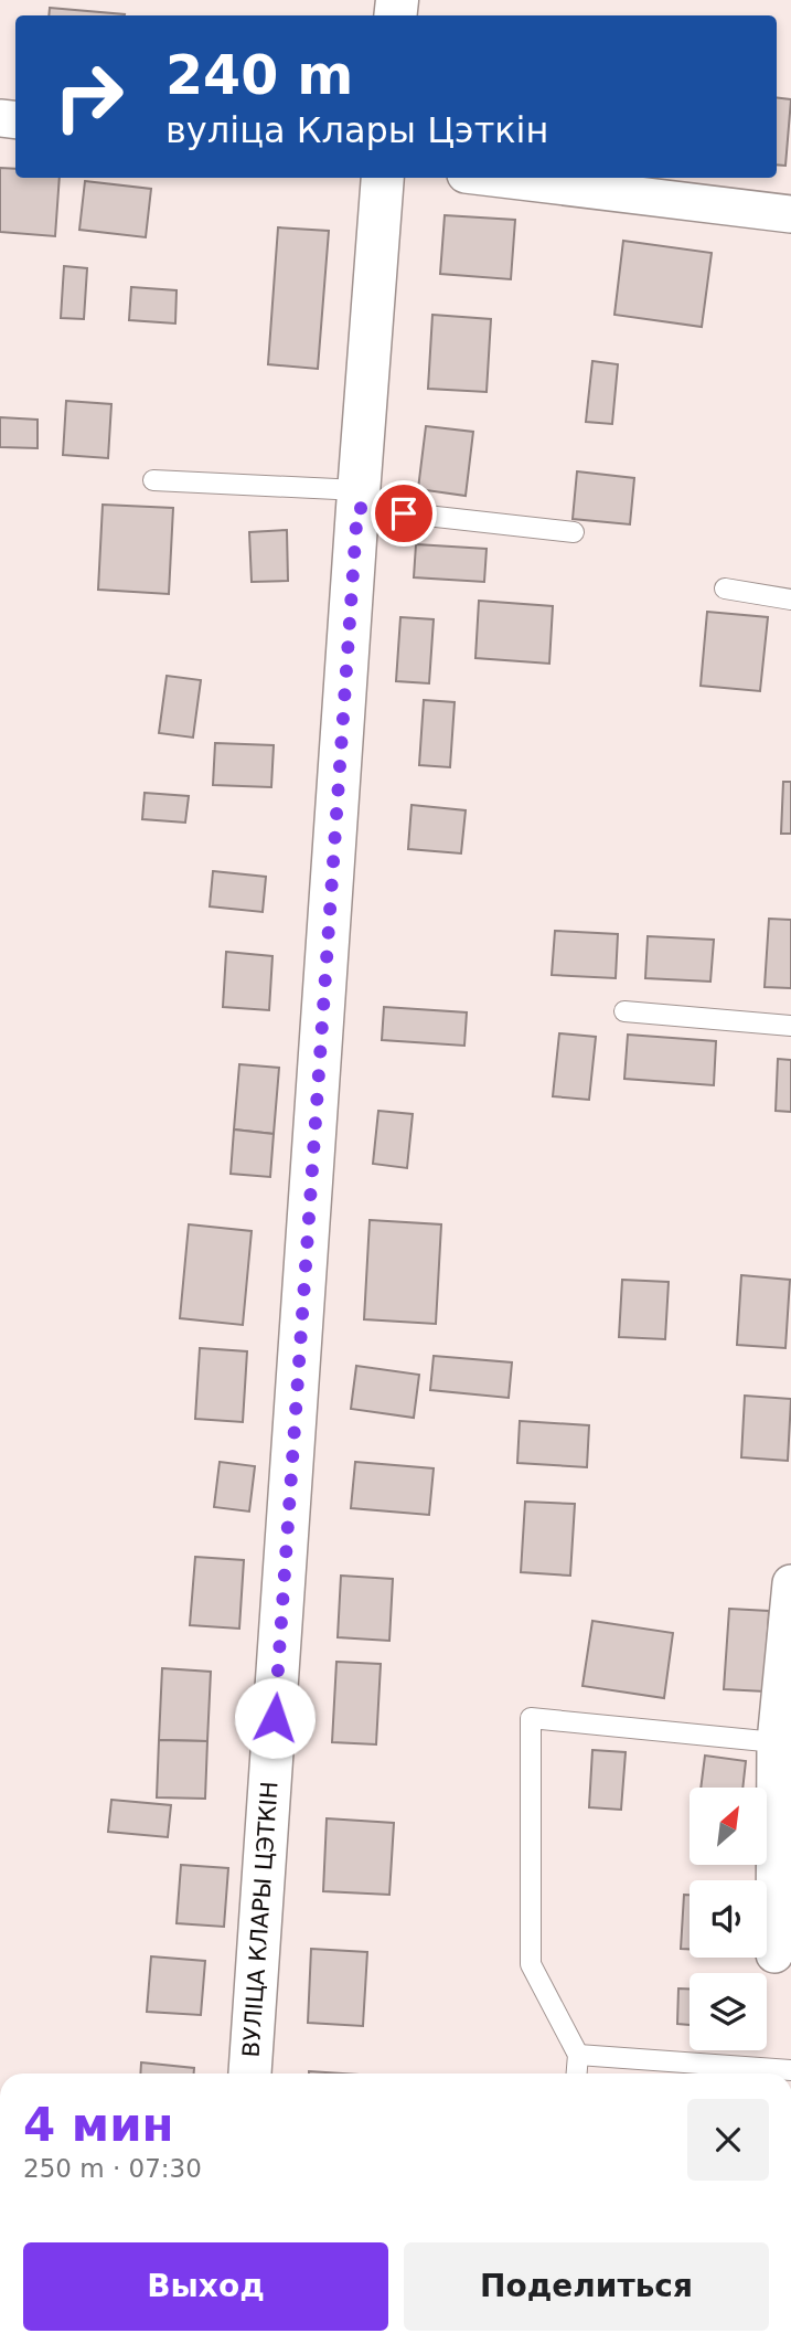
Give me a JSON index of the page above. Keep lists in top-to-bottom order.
{
  "streets": {
    "street": ["ВУЛІЦА КЛАРЫ ЦЭТКІН"]
  },
  "north": "top right",
  "page": {
    "turn": ["240 m", "вуліца Клары Цэткін"],
    "heading": ["4 мин", "250 m · 07:30"],
    "buttons": ["Выход", "Поделиться"]
  }
}
